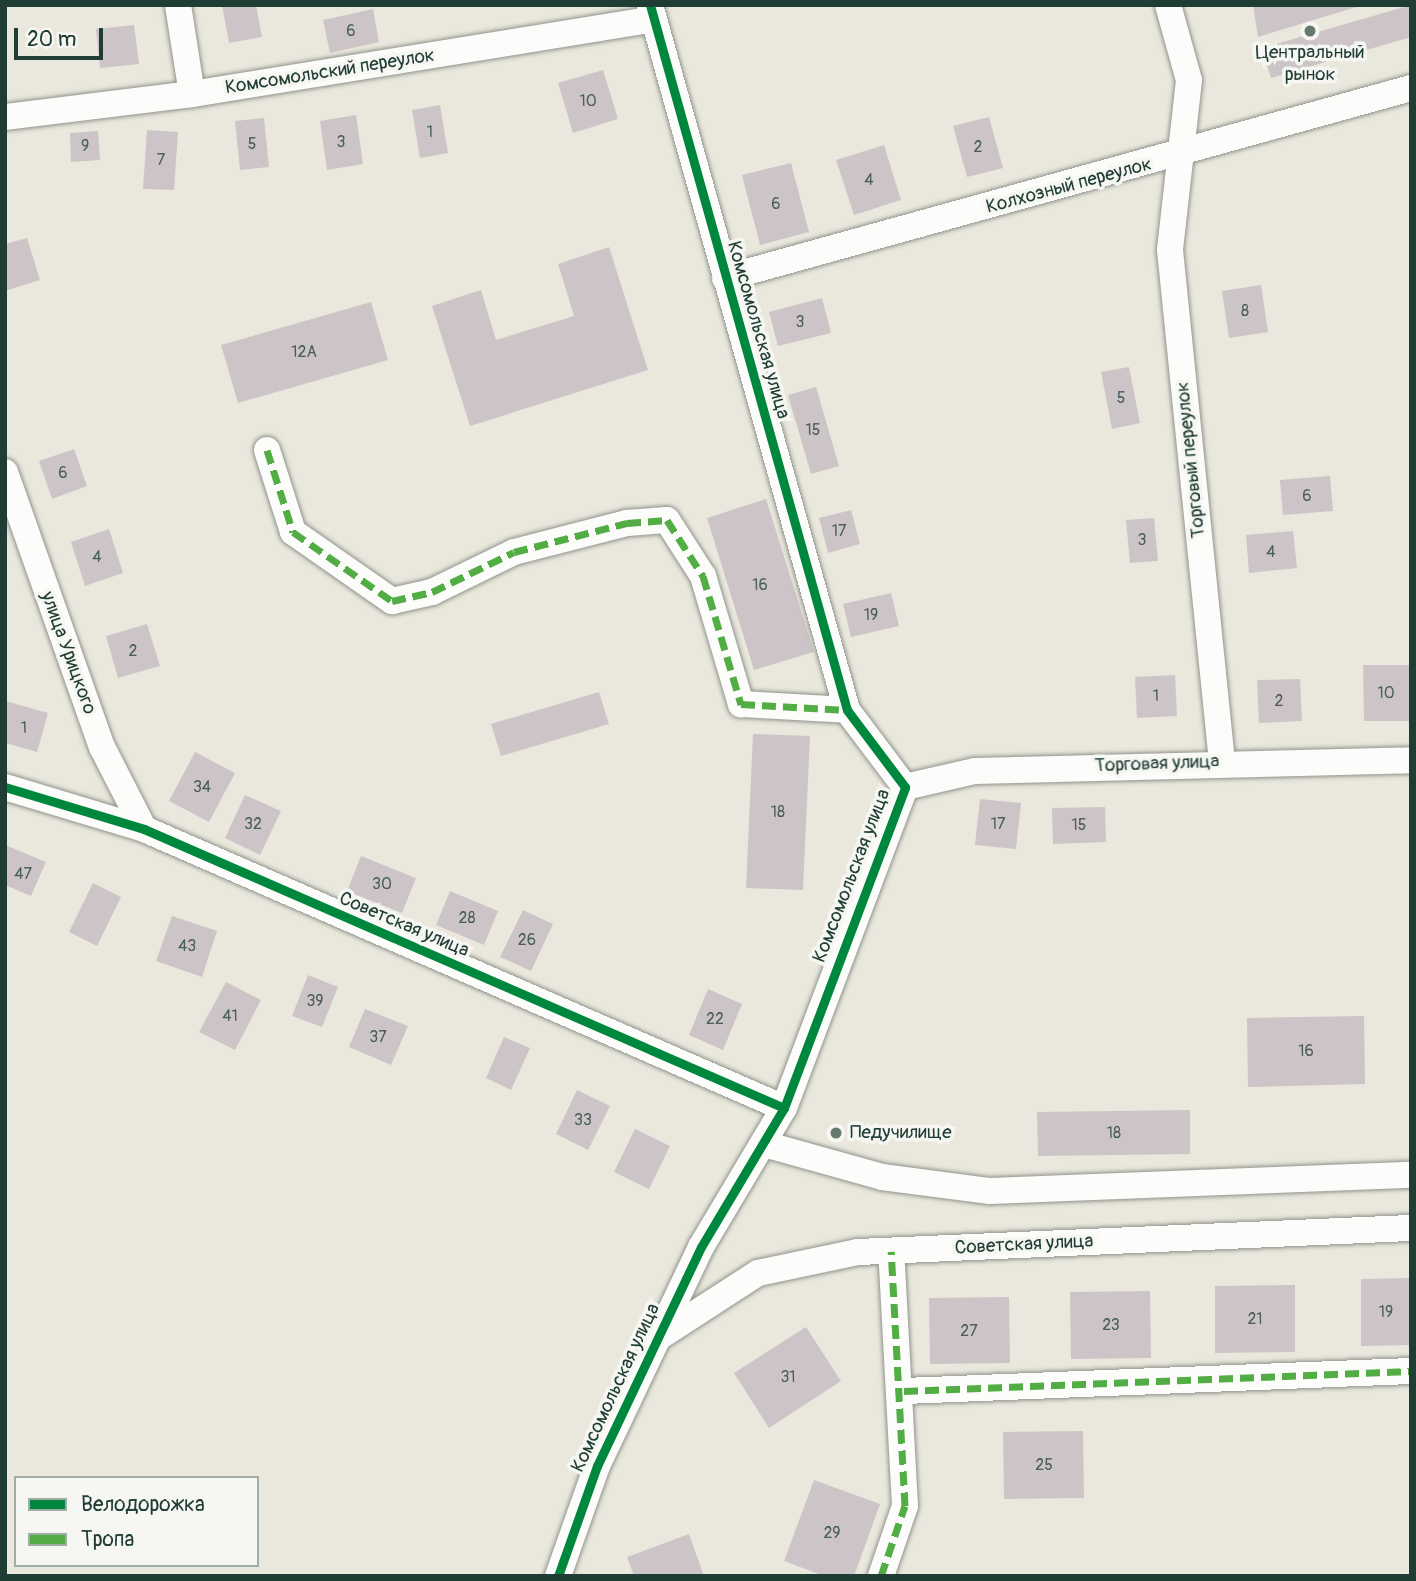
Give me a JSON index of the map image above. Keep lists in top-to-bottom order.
{
  "streets": {
    "street": [
      "Комсомольский переулок",
      "Колхозный переулок",
      "Комсомольская улица",
      "Торговый переулок",
      "улица Урицкого",
      "Торговая улица",
      "Советская улица"
    ]
  },
  "crossings": [
    ["Комсомольский переулок", "Комсомольская улица"],
    ["Колхозный переулок", "Комсомольская улица"],
    ["Колхозный переулок", "Торговый переулок"],
    ["Комсомольская улица", "Торговая улица"],
    ["Комсомольская улица", "Советская улица"],
    ["Торговый переулок", "Торговая улица"],
    ["улица Урицкого", "Советская улица"]
  ],
  "places": ["Центральный рынок", "Педучилище"],
  "house_numbers": [
    "6",
    "10",
    "1",
    "3",
    "5",
    "9",
    "2",
    "7",
    "4",
    "6",
    "8",
    "3",
    "12А",
    "5",
    "15",
    "6",
    "6",
    "17",
    "3",
    "4",
    "4",
    "16",
    "19",
    "2",
    "10",
    "1",
    "2",
    "1",
    "34",
    "18",
    "32",
    "17",
    "15",
    "47",
    "30",
    "28",
    "26",
    "43",
    "39",
    "41",
    "22",
    "37",
    "16",
    "33",
    "18",
    "19",
    "21",
    "23",
    "27",
    "31",
    "25",
    "29"
  ],
  "legend": ["Велодорожка", "Тропа"],
  "scale_bar": "20 m"
}
